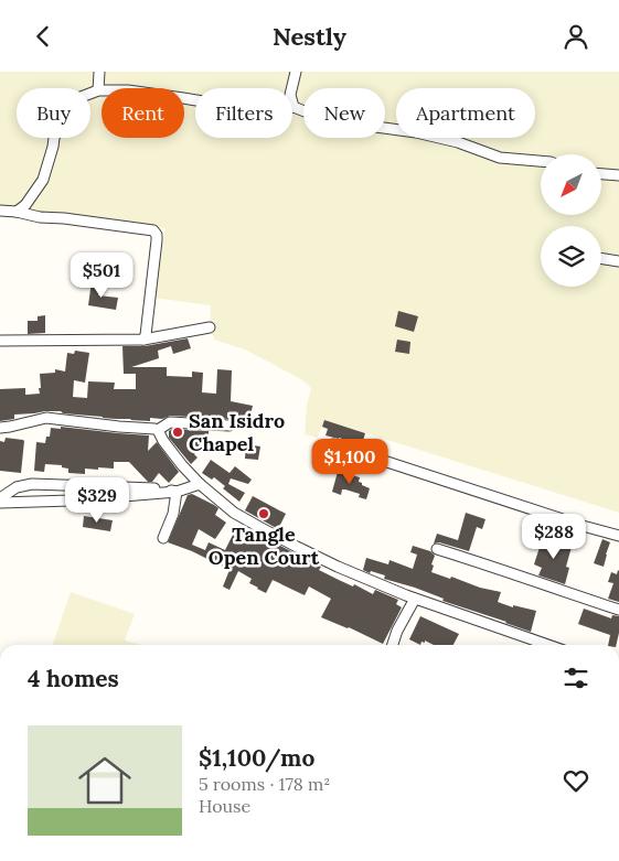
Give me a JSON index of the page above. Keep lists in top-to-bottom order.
{
  "places": ["San Isidro Chapel", "Tangle Open Court"],
  "north": "bottom left",
  "page": {
    "header": "Nestly",
    "chip": [
      "Buy",
      "Rent",
      "Filters",
      "New",
      "Apartment"
    ],
    "price": [
      "$501",
      "$1,100",
      "$329",
      "$288"
    ],
    "heading": "4 homes",
    "list": [
      {
        "name": "$1,100/mo",
        "note": "5 rooms · 178 m² · House"
      }
    ]
  }
}
